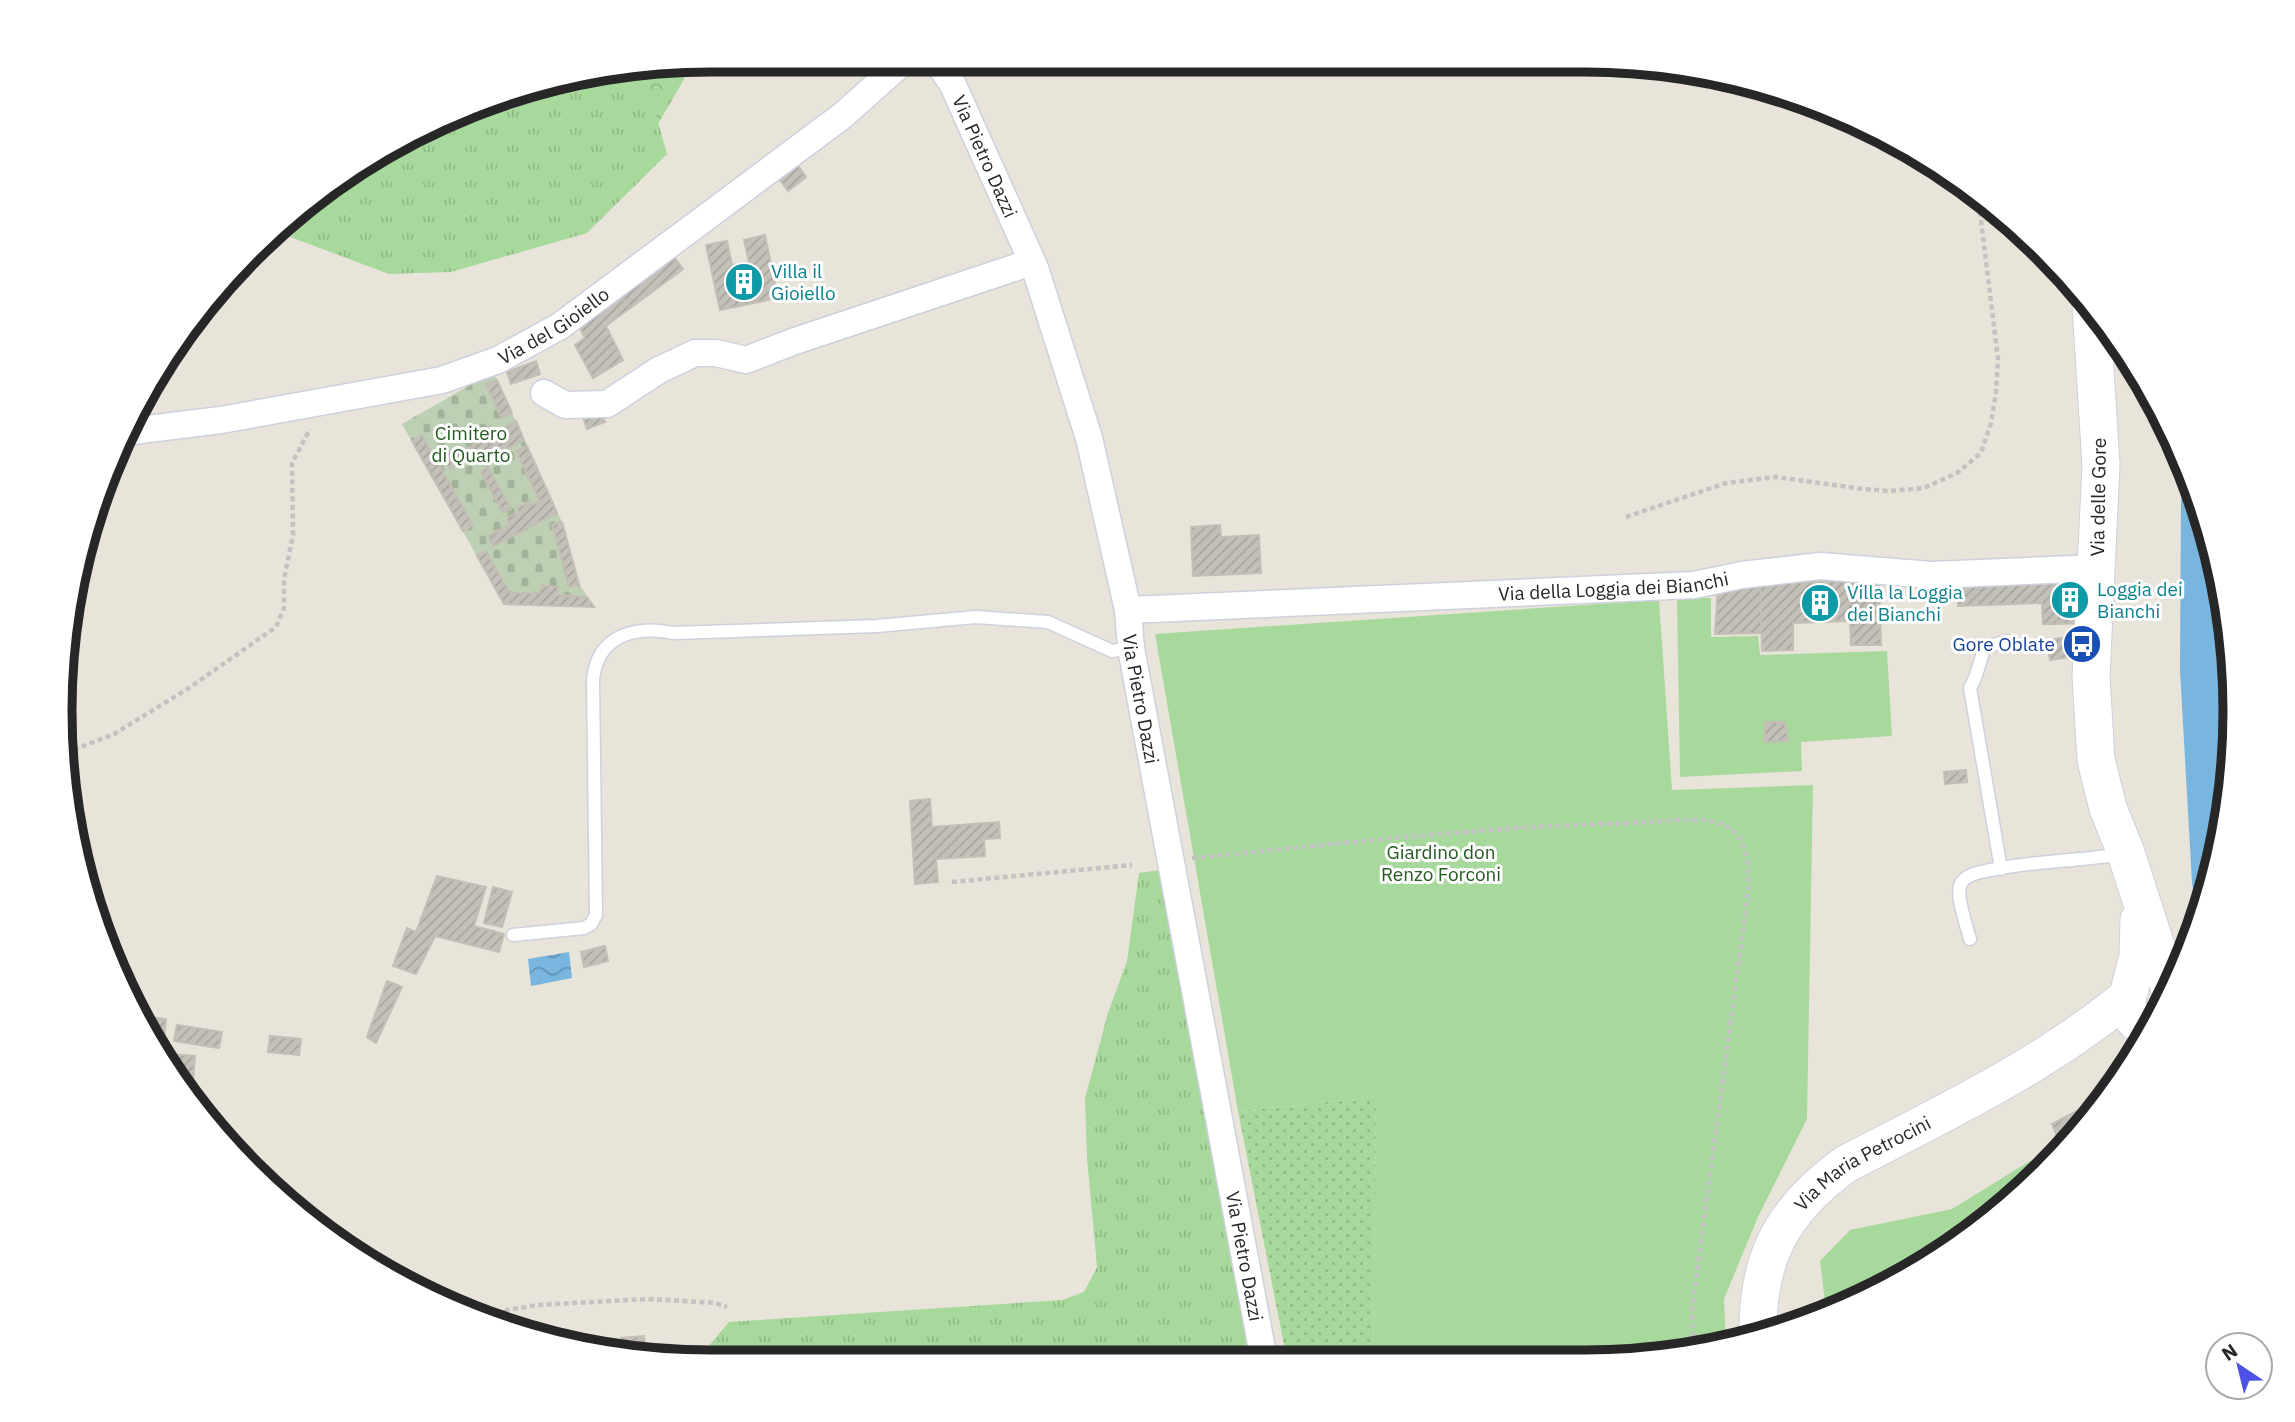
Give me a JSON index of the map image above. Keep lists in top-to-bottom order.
{
  "streets": {
    "street": [
      "Via Pietro Dazzi",
      "Via del Gioiello",
      "Via delle Gore",
      "Via della Loggia dei Bianchi",
      "Via Maria Petrocini"
    ]
  },
  "crossings": [
    ["Via Pietro Dazzi", "Via della Loggia dei Bianchi"],
    ["Via delle Gore", "Via della Loggia dei Bianchi"],
    ["Via delle Gore", "Via Maria Petrocini"]
  ],
  "parks": ["Cimitero di Quarto", "Giardino don Renzo Forconi"],
  "places": {
    "building": ["Villa il Gioiello", "Loggia dei Bianchi", "Villa la Loggia dei Bianchi"],
    "bus stop": ["Gore Oblate"]
  },
  "north": "top left"
}
